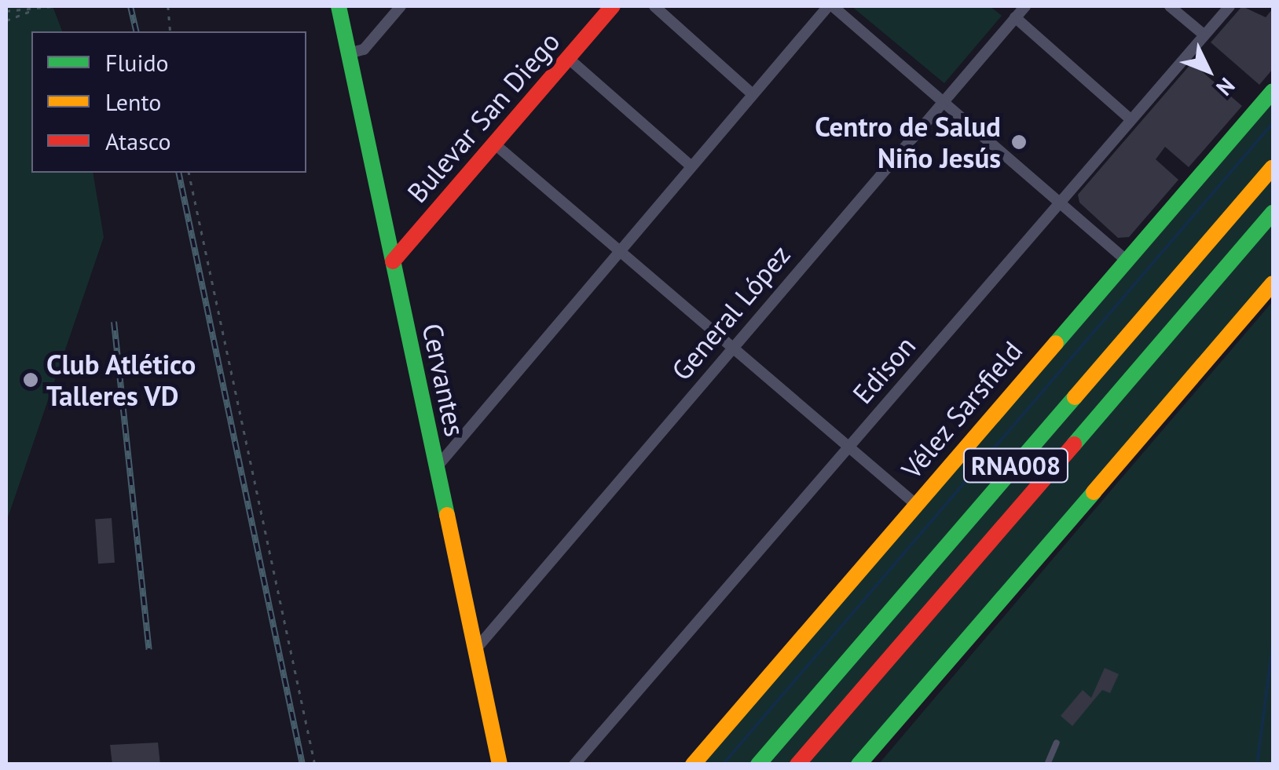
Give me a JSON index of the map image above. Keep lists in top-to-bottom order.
{
  "streets": {
    "main road": [
      "Bulevar San Diego",
      "Cervantes",
      "Vélez Sarsfield",
      "RNA008"
    ],
    "street": ["General López", "Edison"]
  },
  "crossings": [
    ["Bulevar San Diego", "Cervantes"],
    ["General López", "Cervantes"]
  ],
  "places": ["Centro de Salud Niño Jesús", "Club Atlético Talleres VD"],
  "legend": ["Fluido", "Lento", "Atasco"],
  "north": "bottom right"
}
